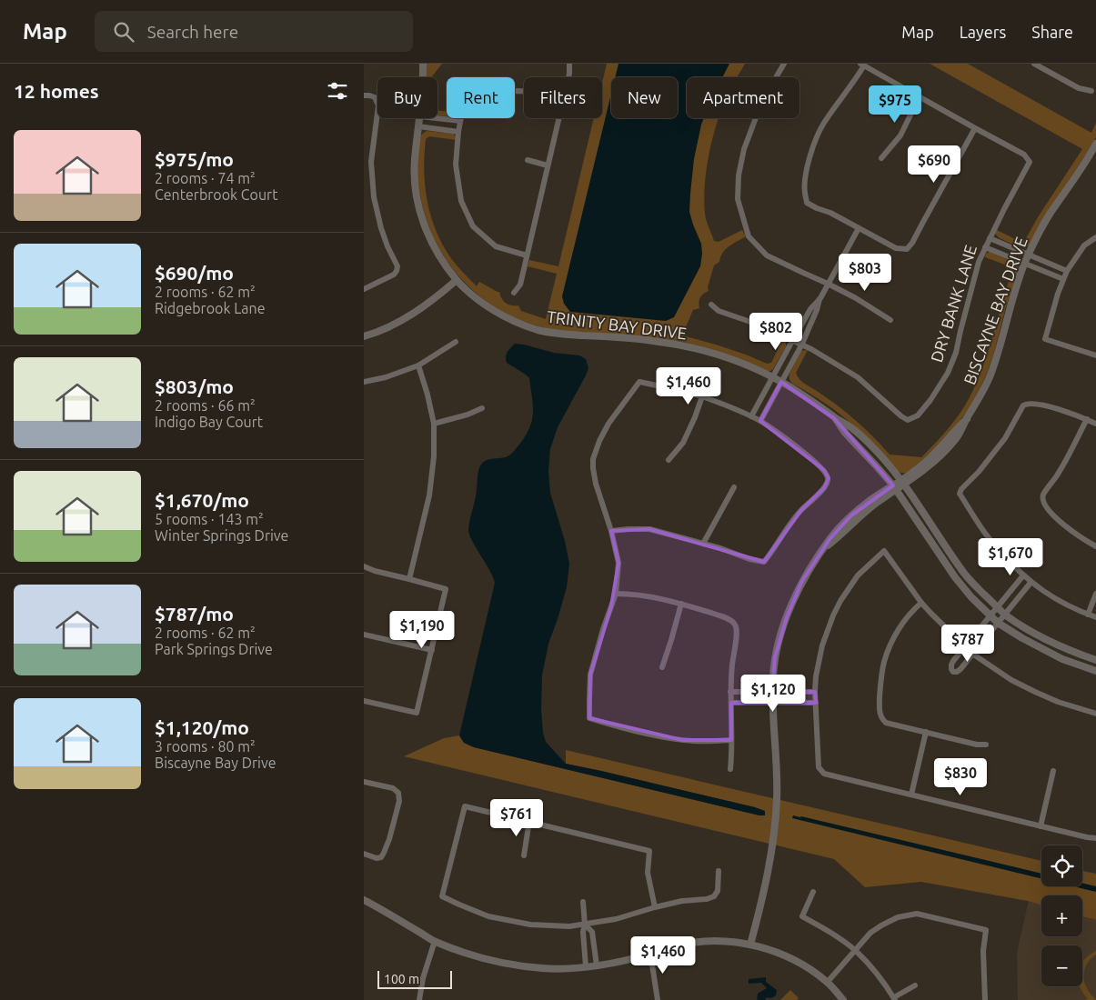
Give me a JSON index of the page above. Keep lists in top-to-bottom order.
{
  "streets": {
    "street": ["DRY BANK LANE", "BISCAYNE BAY DRIVE", "TRINITY BAY DRIVE"]
  },
  "crossings": [
    ["BISCAYNE BAY DRIVE", "TRINITY BAY DRIVE"]
  ],
  "scale_bar": "100 m",
  "page": {
    "header": "Map",
    "search": "Search here",
    "nav": ["Map", "Layers", "Share"],
    "heading": "12 homes",
    "chip": [
      "Buy",
      "Rent",
      "Filters",
      "New",
      "Apartment"
    ],
    "price": [
      "$975",
      "$690",
      "$803",
      "$802",
      "$1,460",
      "$1,670",
      "$1,190",
      "$787",
      "$1,120",
      "$830",
      "$761",
      "$1,460"
    ],
    "list": [
      {
        "name": "$975/mo",
        "note": "2 rooms · 74 m² · Centerbrook Court"
      },
      {
        "name": "$690/mo",
        "note": "2 rooms · 62 m² · Ridgebrook Lane"
      },
      {
        "name": "$803/mo",
        "note": "2 rooms · 66 m² · Indigo Bay Court"
      },
      {
        "name": "$1,670/mo",
        "note": "5 rooms · 143 m² · Winter Springs Drive"
      },
      {
        "name": "$787/mo",
        "note": "2 rooms · 62 m² · Park Springs Drive"
      },
      {
        "name": "$1,120/mo",
        "note": "3 rooms · 80 m² · Biscayne Bay Drive"
      }
    ],
    "map_buttons": ["+", "−"],
    "scale": "100 m"
  }
}
